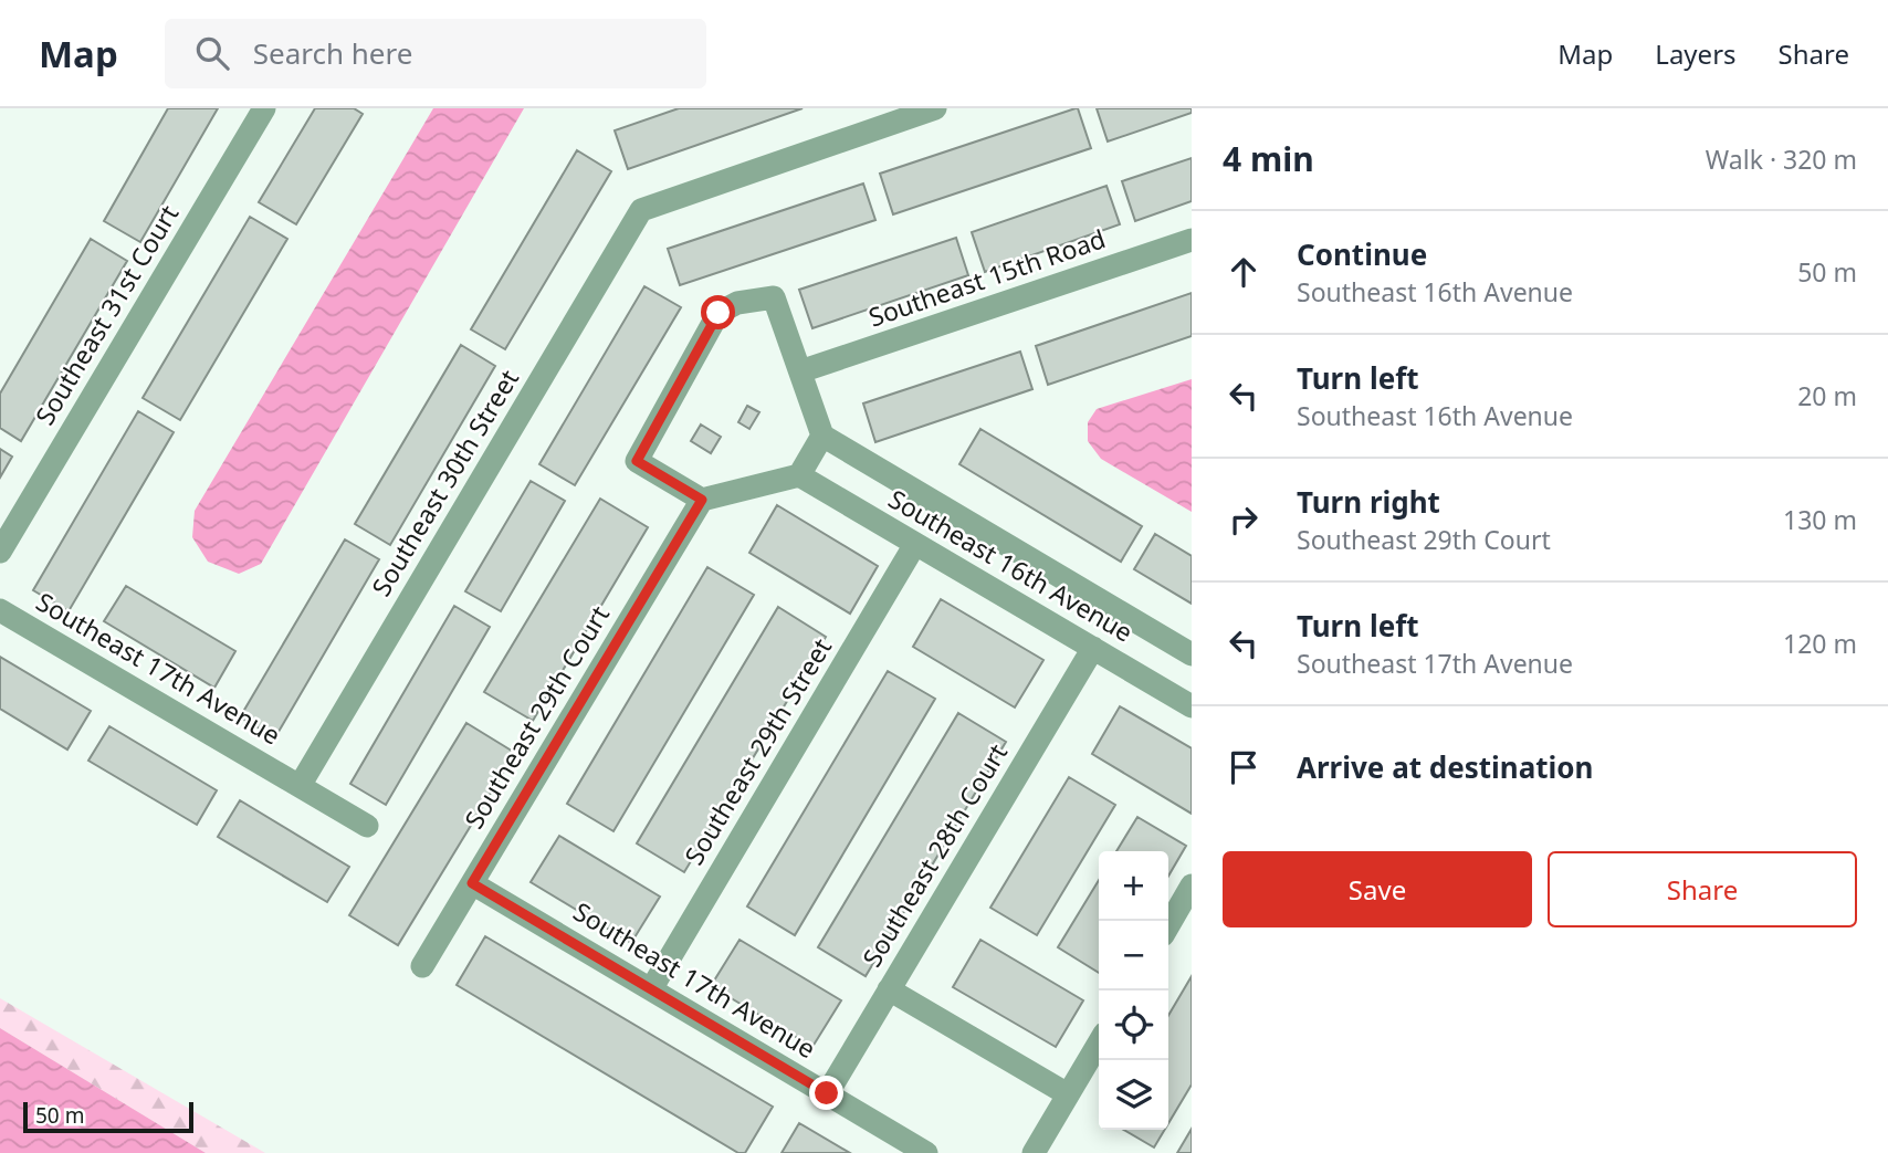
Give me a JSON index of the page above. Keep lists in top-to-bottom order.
{
  "streets": {
    "street": [
      "Southeast 15th Road",
      "Southeast 31st Court",
      "Southeast 30th Street",
      "Southeast 16th Avenue",
      "Southeast 17th Avenue",
      "Southeast 29th Court",
      "Southeast 29th Street",
      "Southeast 28th Court"
    ]
  },
  "crossings": [
    ["Southeast 30th Street", "Southeast 17th Avenue"],
    ["Southeast 16th Avenue", "Southeast 29th Street"],
    ["Southeast 16th Avenue", "Southeast 28th Court"],
    ["Southeast 17th Avenue", "Southeast 29th Court"],
    ["Southeast 17th Avenue", "Southeast 29th Street"],
    ["Southeast 17th Avenue", "Southeast 28th Court"]
  ],
  "scale_bar": "50 m",
  "page": {
    "header": "Map",
    "search": "Search here",
    "nav": ["Map", "Layers", "Share"],
    "heading": ["4 min", "Walk · 320 m"],
    "list": [
      ["Continue", "Southeast 16th Avenue", "50 m"],
      ["Turn left", "Southeast 16th Avenue", "20 m"],
      ["Turn right", "Southeast 29th Court", "130 m"],
      ["Turn left", "Southeast 17th Avenue", "120 m"],
      "Arrive at destination"
    ],
    "buttons": ["Save", "Share"],
    "map_buttons": ["+", "−"],
    "scale": "50 m"
  }
}
